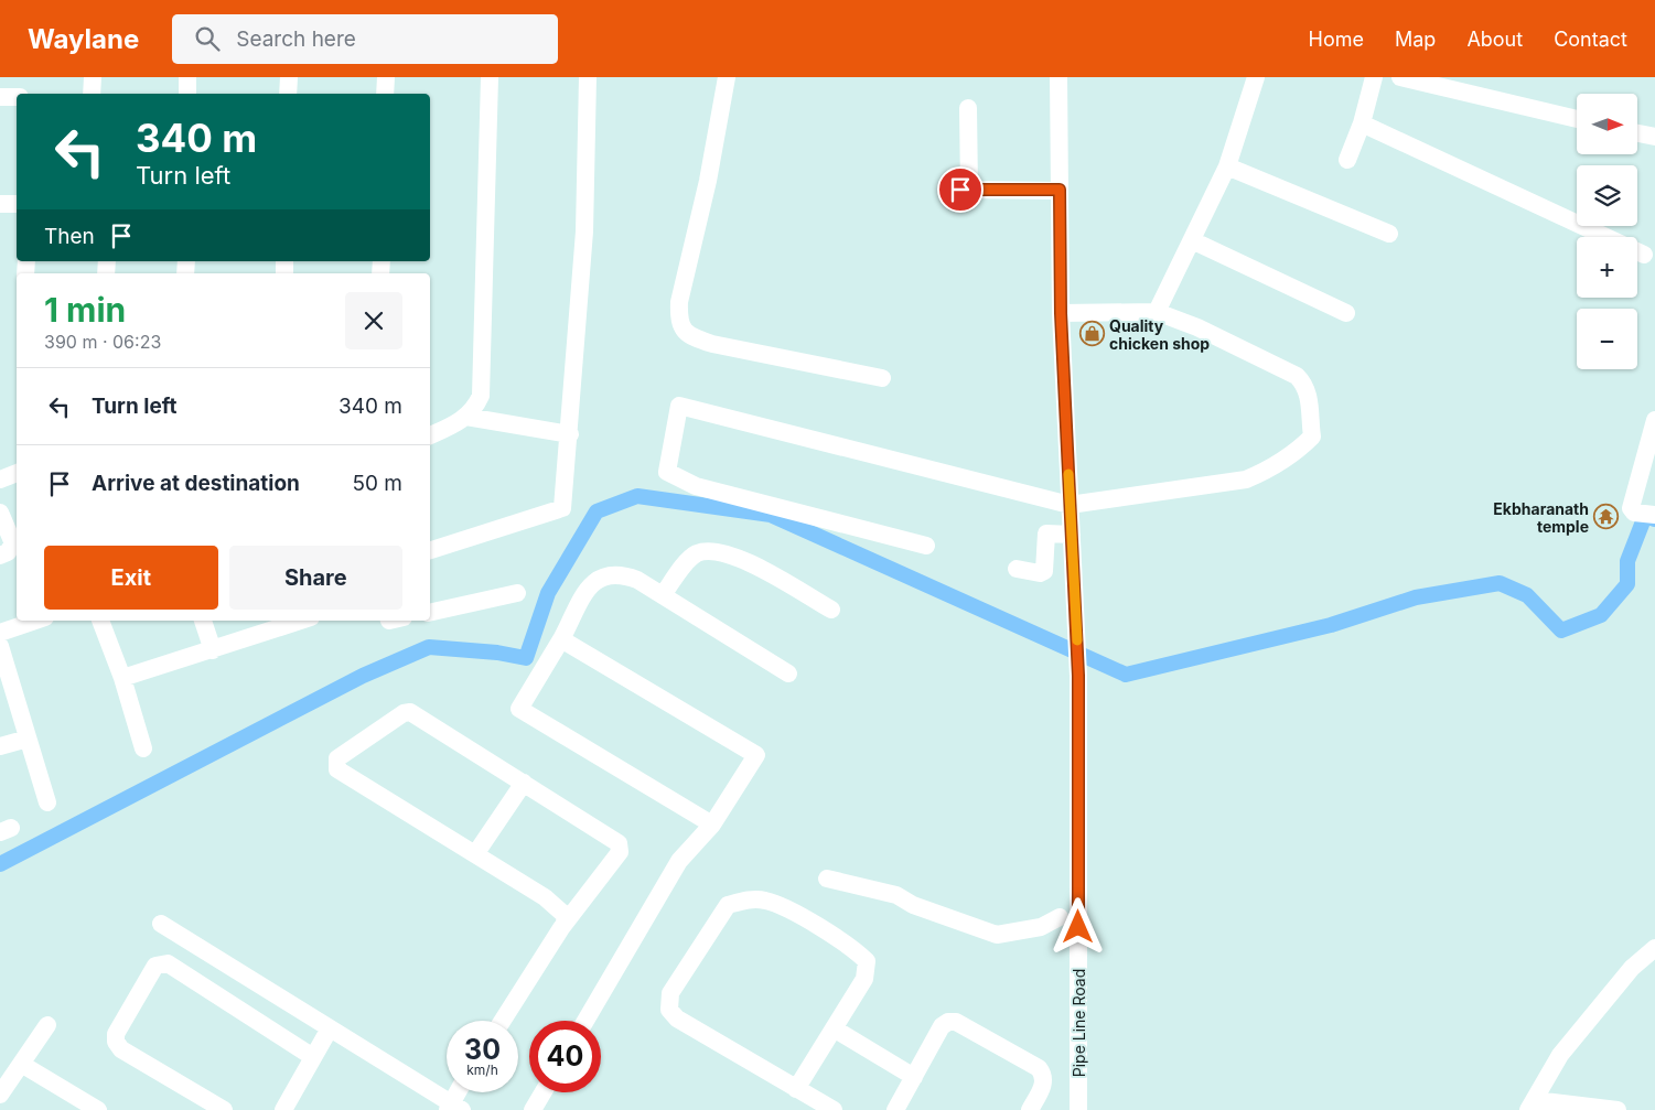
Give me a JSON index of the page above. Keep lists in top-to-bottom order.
{
  "streets": {
    "street": ["Pipe Line Road"]
  },
  "places": {
    "shop": ["Quality chicken shop"],
    "temple": ["Ekbharanath temple"]
  },
  "north": "right",
  "page": {
    "header": "Waylane",
    "search": "Search here",
    "nav": [
      "Home",
      "Map",
      "About",
      "Contact"
    ],
    "map_buttons": ["+", "−"],
    "turn": ["340 m", "Turn left"],
    "then": "Then",
    "heading": ["1 min", "390 m · 06:23"],
    "list": [
      {
        "name": "Turn left",
        "value": "340 m"
      },
      {
        "name": "Arrive at destination",
        "value": "50 m"
      }
    ],
    "buttons": ["Exit", "Share"],
    "speed": "30 km/h",
    "limit": "40"
  }
}
